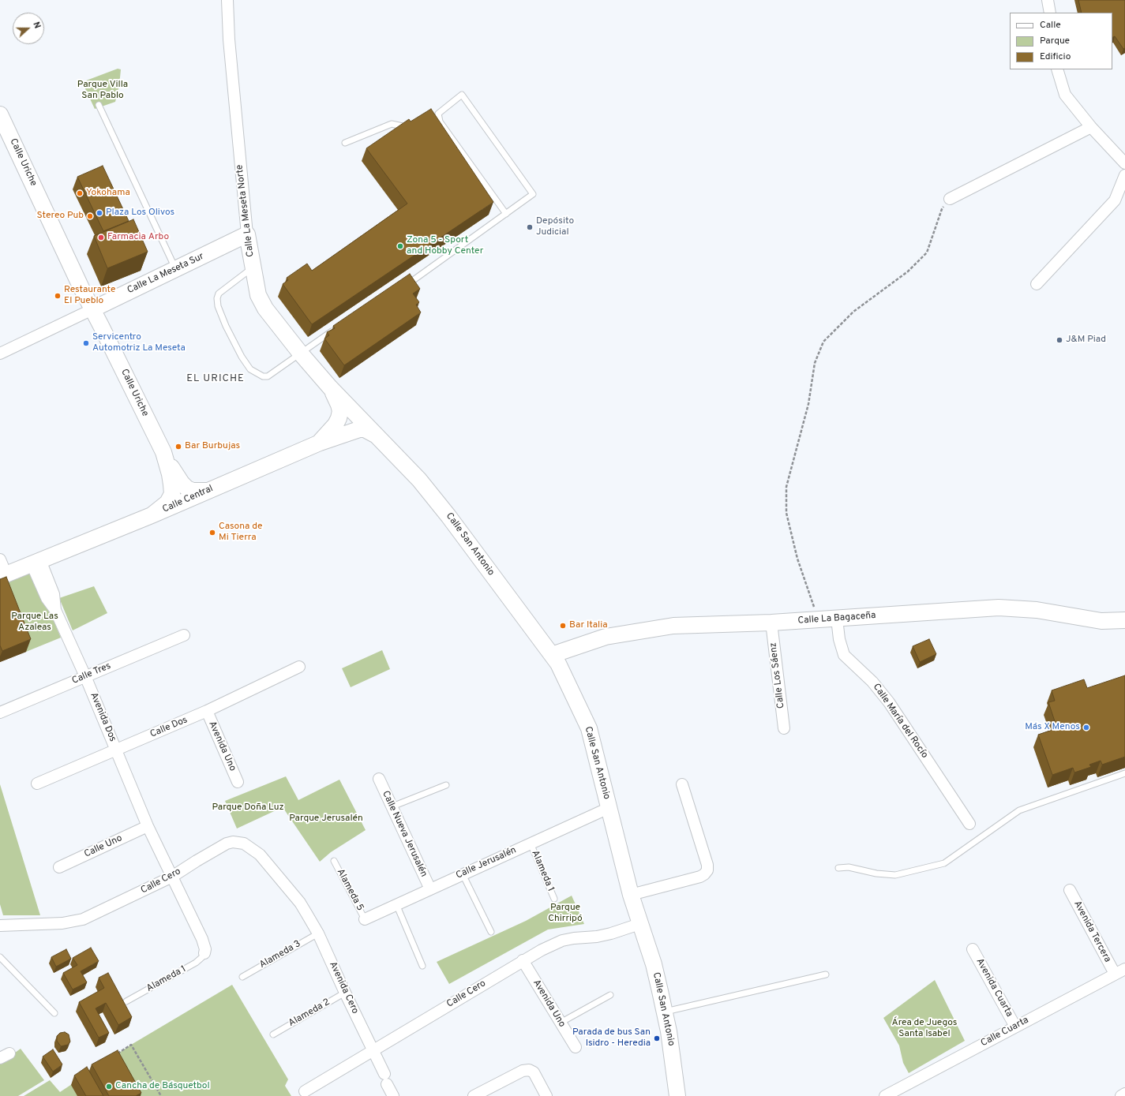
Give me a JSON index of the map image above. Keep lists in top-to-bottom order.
{
  "streets": {
    "main road": [
      "Calle Uriche",
      "Calle La Meseta Norte",
      "Calle La Meseta Sur",
      "Calle Central",
      "Calle San Antonio",
      "Calle La Bagaceña"
    ],
    "street": [
      "Calle Tres",
      "Calle Los Sáenz",
      "Avenida Dos",
      "Calle María del Rocío",
      "Calle Dos",
      "Avenida Uno",
      "Calle Nueva Jerusalén",
      "Calle Uno",
      "Calle Jerusalén",
      "Calle Cero",
      "Avenida Tercera",
      "Avenida Cero",
      "Avenida Cuarta",
      "Calle Cuarta"
    ],
    "lane": [
      "Alameda 1",
      "Alameda 5",
      "Alameda 3",
      "Alameda 2"
    ]
  },
  "crossings": [
    ["Calle Uriche", "Calle La Meseta Sur"],
    ["Calle Uriche", "Calle Central"],
    ["Calle La Meseta Norte", "Calle La Meseta Sur"],
    ["Calle La Meseta Norte", "Calle Central"],
    ["Calle La Meseta Norte", "Calle San Antonio"],
    ["Calle Central", "Calle San Antonio"],
    ["Calle Central", "Avenida Dos"],
    ["Calle San Antonio", "Calle La Bagaceña"],
    ["Calle San Antonio", "Calle Jerusalén"],
    ["Calle San Antonio", "Calle Cero"],
    ["Calle La Bagaceña", "Calle Los Sáenz"],
    ["Calle La Bagaceña", "Calle María del Rocío"],
    ["Calle Tres", "Avenida Dos"],
    ["Avenida Dos", "Calle Dos"],
    ["Avenida Dos", "Calle Uno"],
    ["Avenida Dos", "Alameda 1"],
    ["Avenida Dos", "Calle Cero"],
    ["Calle Dos", "Avenida Uno"],
    ["Avenida Uno", "Calle Cero"],
    ["Calle Nueva Jerusalén", "Calle Jerusalén"],
    ["Calle Jerusalén", "Alameda 1"],
    ["Calle Jerusalén", "Alameda 5"],
    ["Calle Cero", "Avenida Cero"],
    ["Avenida Tercera", "Calle Cuarta"],
    ["Alameda 3", "Avenida Cero"],
    ["Avenida Cero", "Alameda 2"],
    ["Avenida Cuarta", "Calle Cuarta"]
  ],
  "districts": ["EL URICHE"],
  "parks": [
    "Parque Villa San Pablo",
    "Parque Las Azaleas",
    "Parque Doña Luz",
    "Parque Jerusalén",
    "Parque Chirripó",
    "Área de Juegos Santa Isabel"
  ],
  "places": [
    "Yokohama",
    "Plaza Los Olivos",
    "Stereo Pub",
    "Depósito Judicial",
    "Farmacia Arbo",
    "Zona 5 - Sport and Hobby Center",
    "Restaurante El Pueblo",
    "J&M Piad",
    "Servicentro Automotriz La Meseta",
    "Bar Burbujas",
    "Casona de Mi Tierra",
    "Bar Italia",
    "Más X Menos",
    "Parada de bus San Isidro - Heredia",
    "Cancha de Básquetbol"
  ],
  "legend": ["Calle", "Parque", "Edificio"],
  "north": "right"
}
